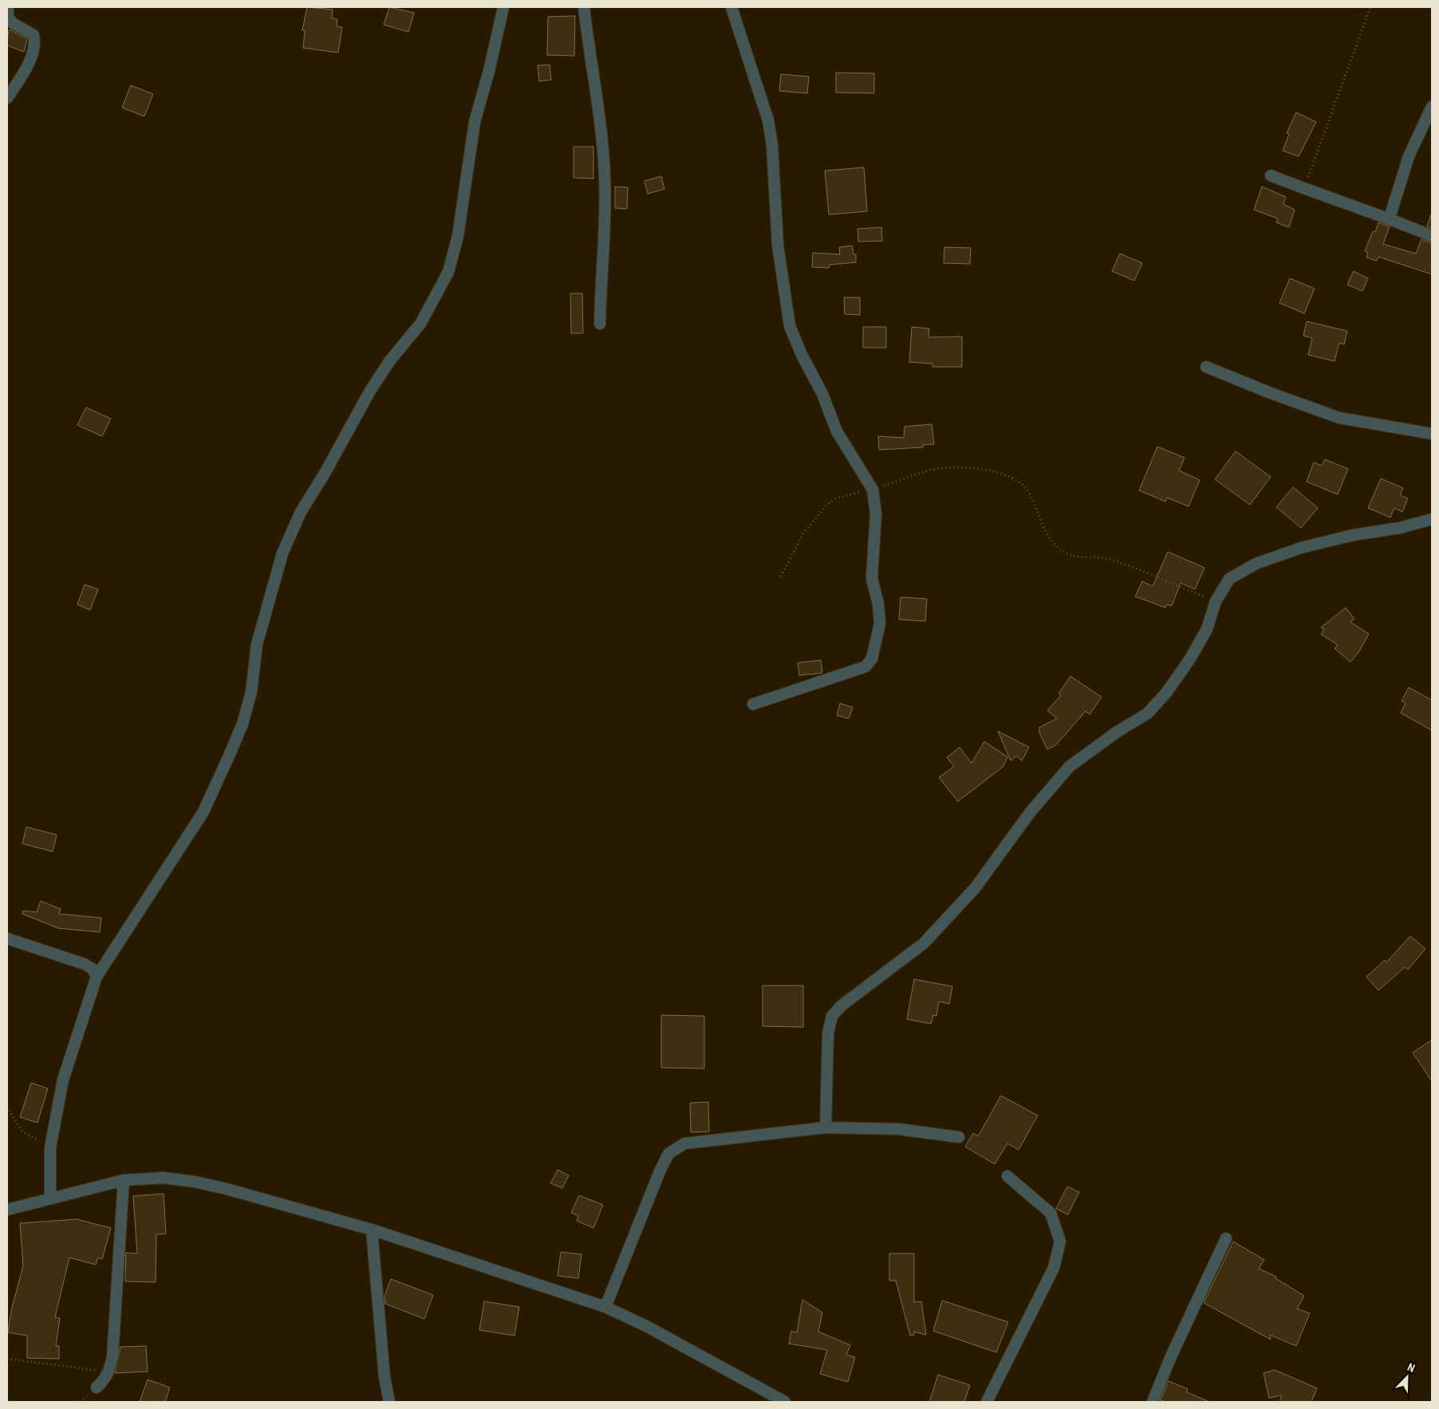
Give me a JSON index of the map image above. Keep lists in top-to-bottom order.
{
  "north": "top right"
}
